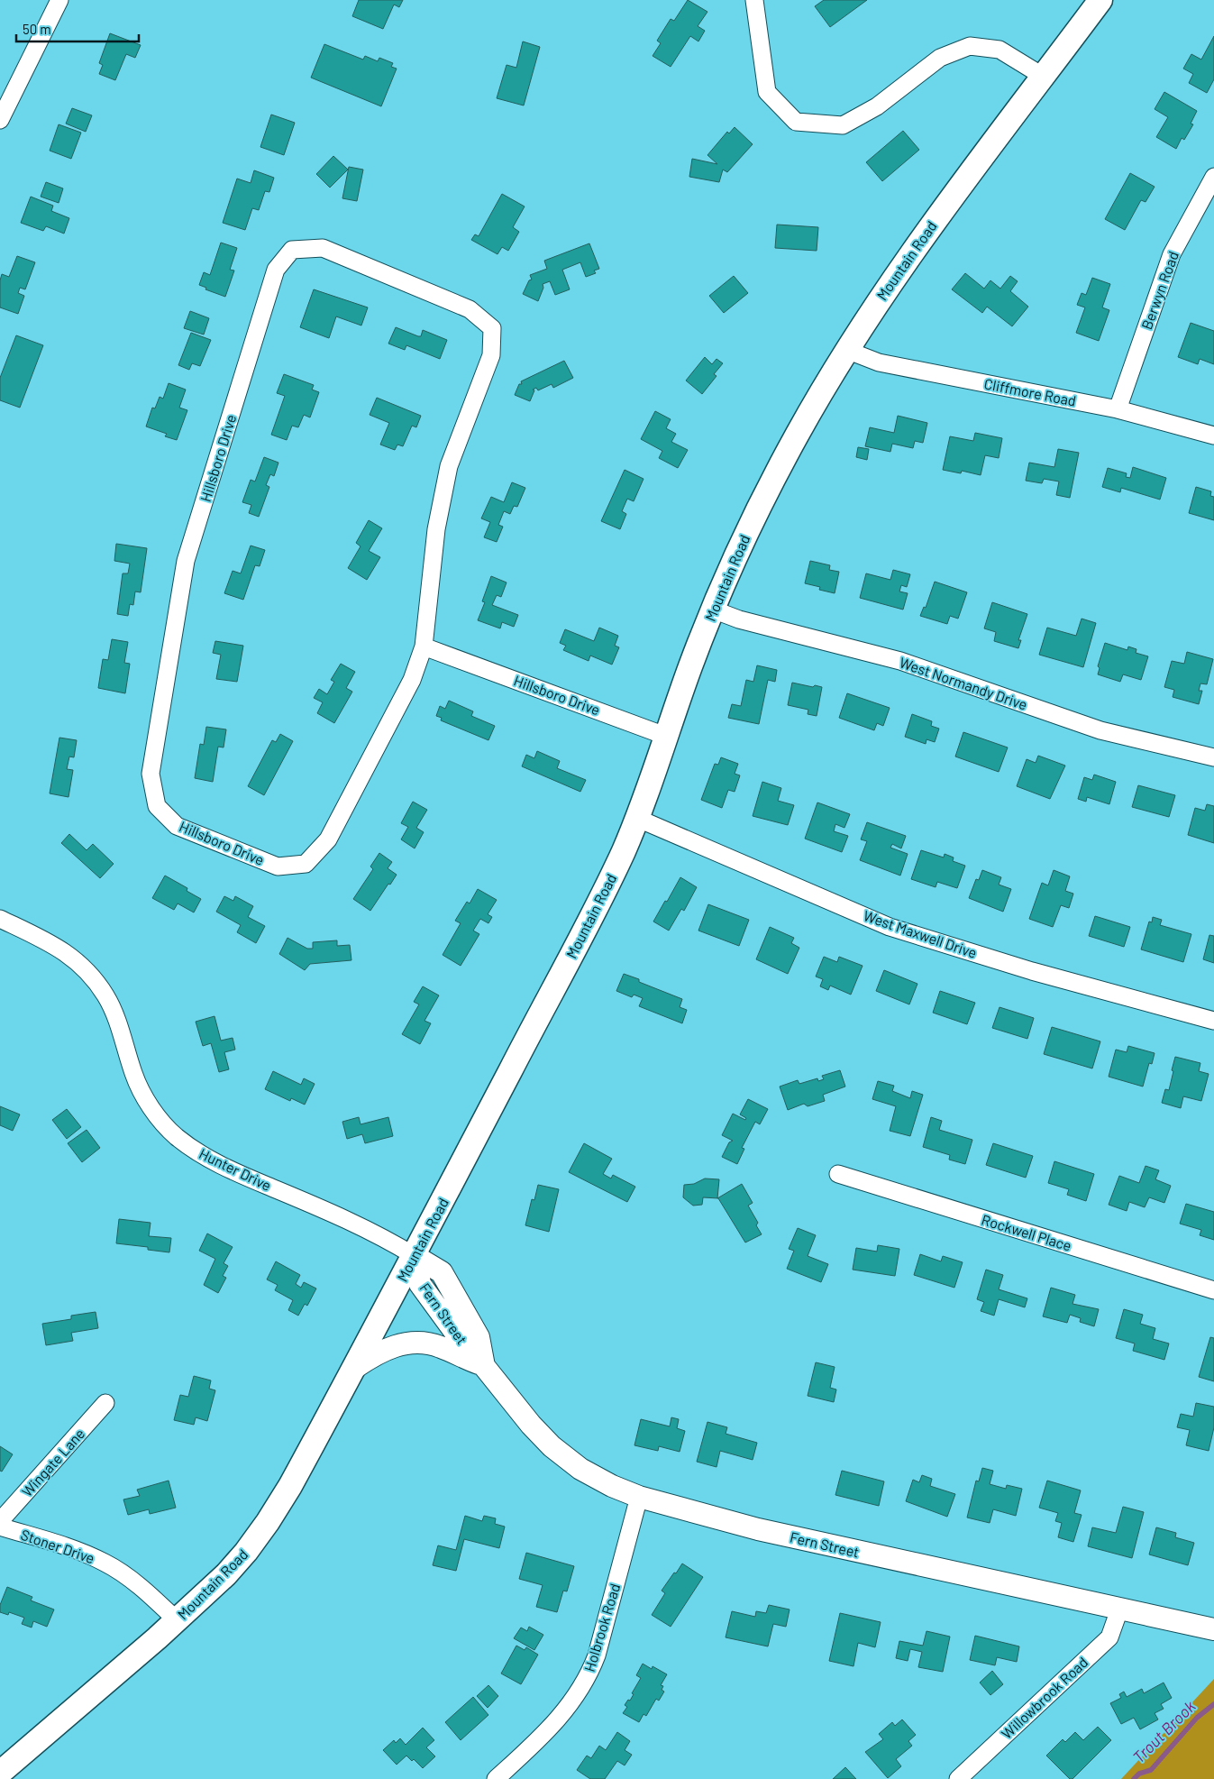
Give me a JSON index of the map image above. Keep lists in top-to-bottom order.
{
  "streets": {
    "main road": ["Mountain Road"],
    "street": [
      "Berwyn Road",
      "Cliffmore Road",
      "Hillsboro Drive",
      "West Normandy Drive",
      "West Maxwell Drive",
      "Hunter Drive",
      "Rockwell Place",
      "Fern Street",
      "Wingate Lane",
      "Stoner Drive",
      "Holbrook Road",
      "Willowbrook Road"
    ]
  },
  "crossings": [
    ["Mountain Road", "Cliffmore Road"],
    ["Mountain Road", "Hillsboro Drive"],
    ["Mountain Road", "West Normandy Drive"],
    ["Mountain Road", "West Maxwell Drive"],
    ["Mountain Road", "Hunter Drive"],
    ["Mountain Road", "Fern Street"],
    ["Mountain Road", "Stoner Drive"],
    ["Berwyn Road", "Cliffmore Road"],
    ["Hunter Drive", "Fern Street"],
    ["Fern Street", "Holbrook Road"],
    ["Fern Street", "Willowbrook Road"]
  ],
  "water": ["Trout Brook"],
  "scale_bar": "50 m"
}
